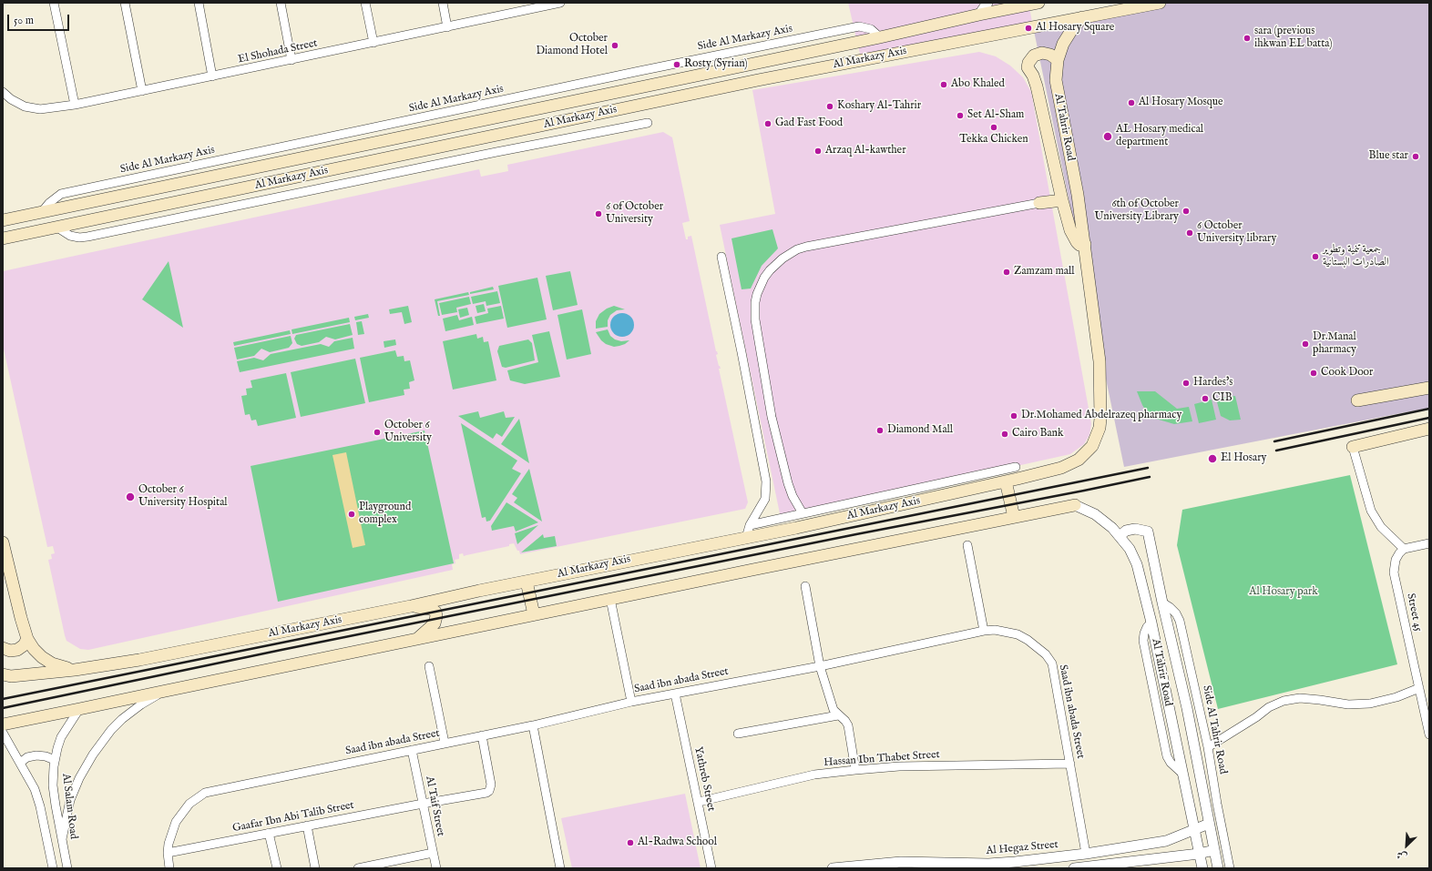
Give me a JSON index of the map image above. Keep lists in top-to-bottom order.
{
  "streets": {
    "main road": ["Al Markazy Axis", "Al Tahrir Road"],
    "street": [
      "Side Al Markazy Axis",
      "El Shohada Street",
      "Street 45",
      "Saad ibn abada Street",
      "Side Al Tahrir Road",
      "Hassan Ibn Thabet Street",
      "Yathreb Street",
      "Al Salam Road",
      "Al Taif Street",
      "Gaafar Ibn Abi Talib Street",
      "Al Hegaz Street"
    ]
  },
  "crossings": [
    ["Side Al Markazy Axis", "Al Markazy Axis"],
    ["Al Markazy Axis", "Al Tahrir Road"],
    ["Al Tahrir Road", "Side Al Tahrir Road"],
    ["Al Tahrir Road", "Al Hegaz Street"],
    ["Saad ibn abada Street", "Hassan Ibn Thabet Street"],
    ["Saad ibn abada Street", "Yathreb Street"],
    ["Saad ibn abada Street", "Al Taif Street"],
    ["Saad ibn abada Street", "Gaafar Ibn Abi Talib Street"],
    ["Saad ibn abada Street", "Al Hegaz Street"],
    ["Hassan Ibn Thabet Street", "Yathreb Street"],
    ["Al Taif Street", "Gaafar Ibn Abi Talib Street"]
  ],
  "parks": ["Al Hosary park"],
  "places": [
    "Al Hosary Square",
    "sara (previous ihkwan EL batta)",
    "October Diamond Hotel",
    "Rosty (Syrian)",
    "Abo Khaled",
    "Al Hosary Mosque",
    "Koshary Al-Tahrir",
    "Set Al-Sham",
    "Gad Fast Food",
    "Tekka Chicken",
    "AL Hosary medical department",
    "Arzaq Al-kawther",
    "Blue star",
    "6th of October University Library",
    "6 of October University",
    "6 October University library",
    "جمعية تنمية وتطوير الصادرات البستانية",
    "Zamzam mall",
    "Dr.Manal pharmacy",
    "Cook Door",
    "Hardes's",
    "CIB",
    "Dr.Mohamed Abdelrazeq pharmacy",
    "Diamond Mall",
    "October 6 University",
    "Cairo Bank",
    "El Hosary",
    "October 6 University Hospital",
    "Playground complex",
    "Al-Radwa School"
  ],
  "scale_bar": "50 m",
  "north": "bottom left"
}
